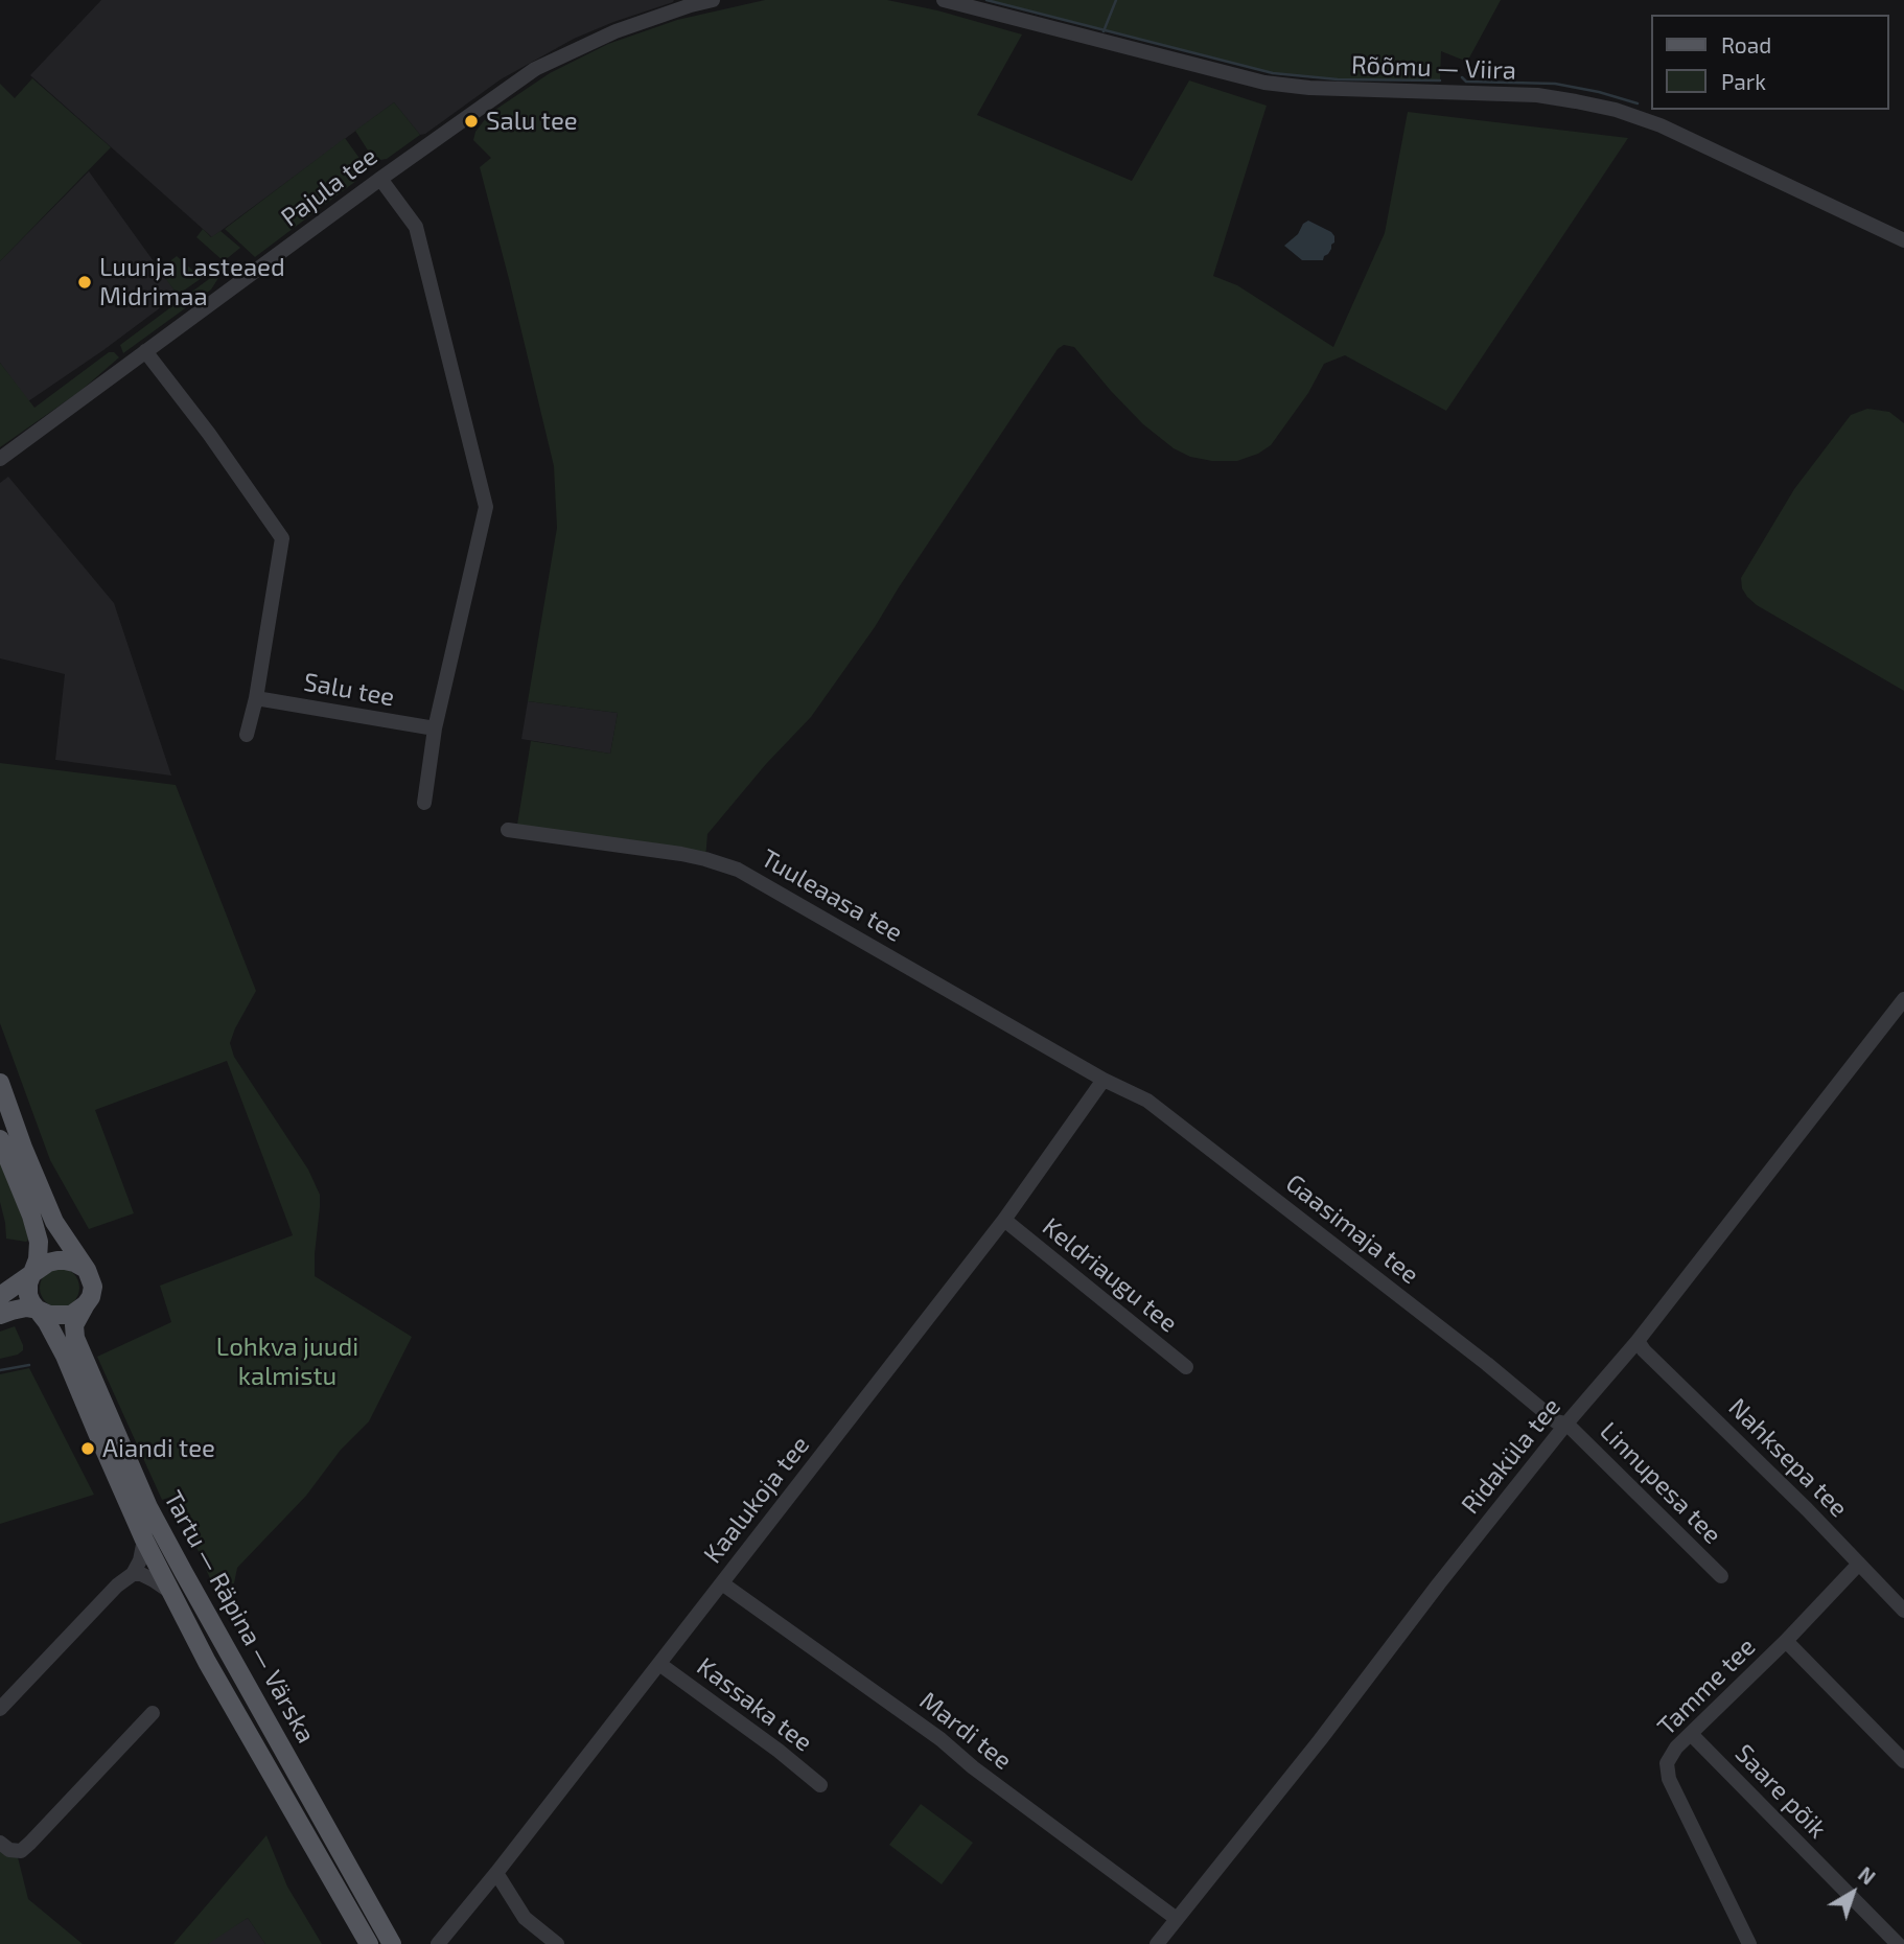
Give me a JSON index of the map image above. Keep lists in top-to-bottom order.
{
  "streets": {
    "main road": ["Tartu — Räpina — Värska"],
    "street": [
      "Rõõmu — Viira",
      "Pajula tee",
      "Salu tee",
      "Tuuleaasa tee",
      "Gaasimaja tee",
      "Keldriaugu tee",
      "Ridaküla tee",
      "Nahksepa tee",
      "Linnupesa tee",
      "Kaalukoja tee",
      "Tamme tee",
      "Kassaka tee",
      "Mardi tee",
      "Saare põik"
    ]
  },
  "crossings": [
    ["Tuuleaasa tee", "Gaasimaja tee"],
    ["Tuuleaasa tee", "Kaalukoja tee"],
    ["Gaasimaja tee", "Ridaküla tee"],
    ["Gaasimaja tee", "Linnupesa tee"],
    ["Gaasimaja tee", "Kaalukoja tee"],
    ["Keldriaugu tee", "Kaalukoja tee"],
    ["Ridaküla tee", "Nahksepa tee"],
    ["Ridaküla tee", "Linnupesa tee"],
    ["Ridaküla tee", "Mardi tee"],
    ["Nahksepa tee", "Tamme tee"],
    ["Kaalukoja tee", "Kassaka tee"],
    ["Kaalukoja tee", "Mardi tee"],
    ["Tamme tee", "Saare põik"]
  ],
  "parks": ["Lohkva juudi kalmistu"],
  "places": ["Salu tee", "Luunja Lasteaed Midrimaa", "Aiandi tee"],
  "legend": ["Road", "Park"],
  "north": "top right"
}
